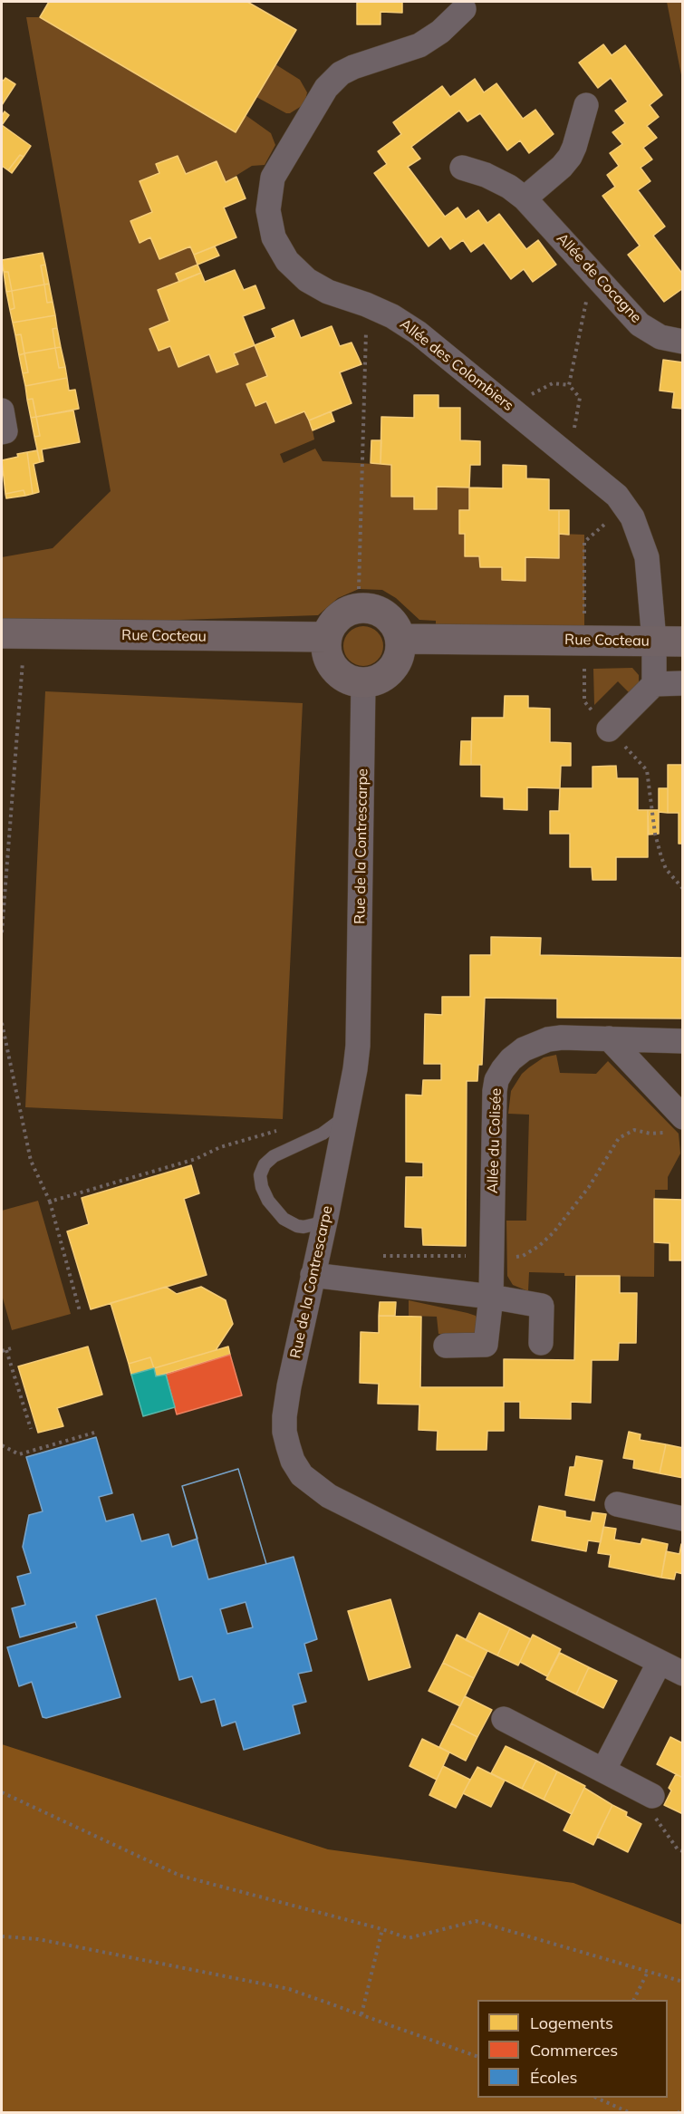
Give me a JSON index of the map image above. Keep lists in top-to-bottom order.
{
  "streets": {
    "street": [
      "Allée de Cocagne",
      "Allée des Colombiers",
      "Rue Cocteau",
      "Rue de la Contrescarpe",
      "Allée du Colisée"
    ]
  },
  "crossings": [
    ["Allée des Colombiers", "Rue Cocteau"],
    ["Rue Cocteau", "Rue de la Contrescarpe"]
  ],
  "legend": ["Logements", "Commerces", "Écoles"]
}
